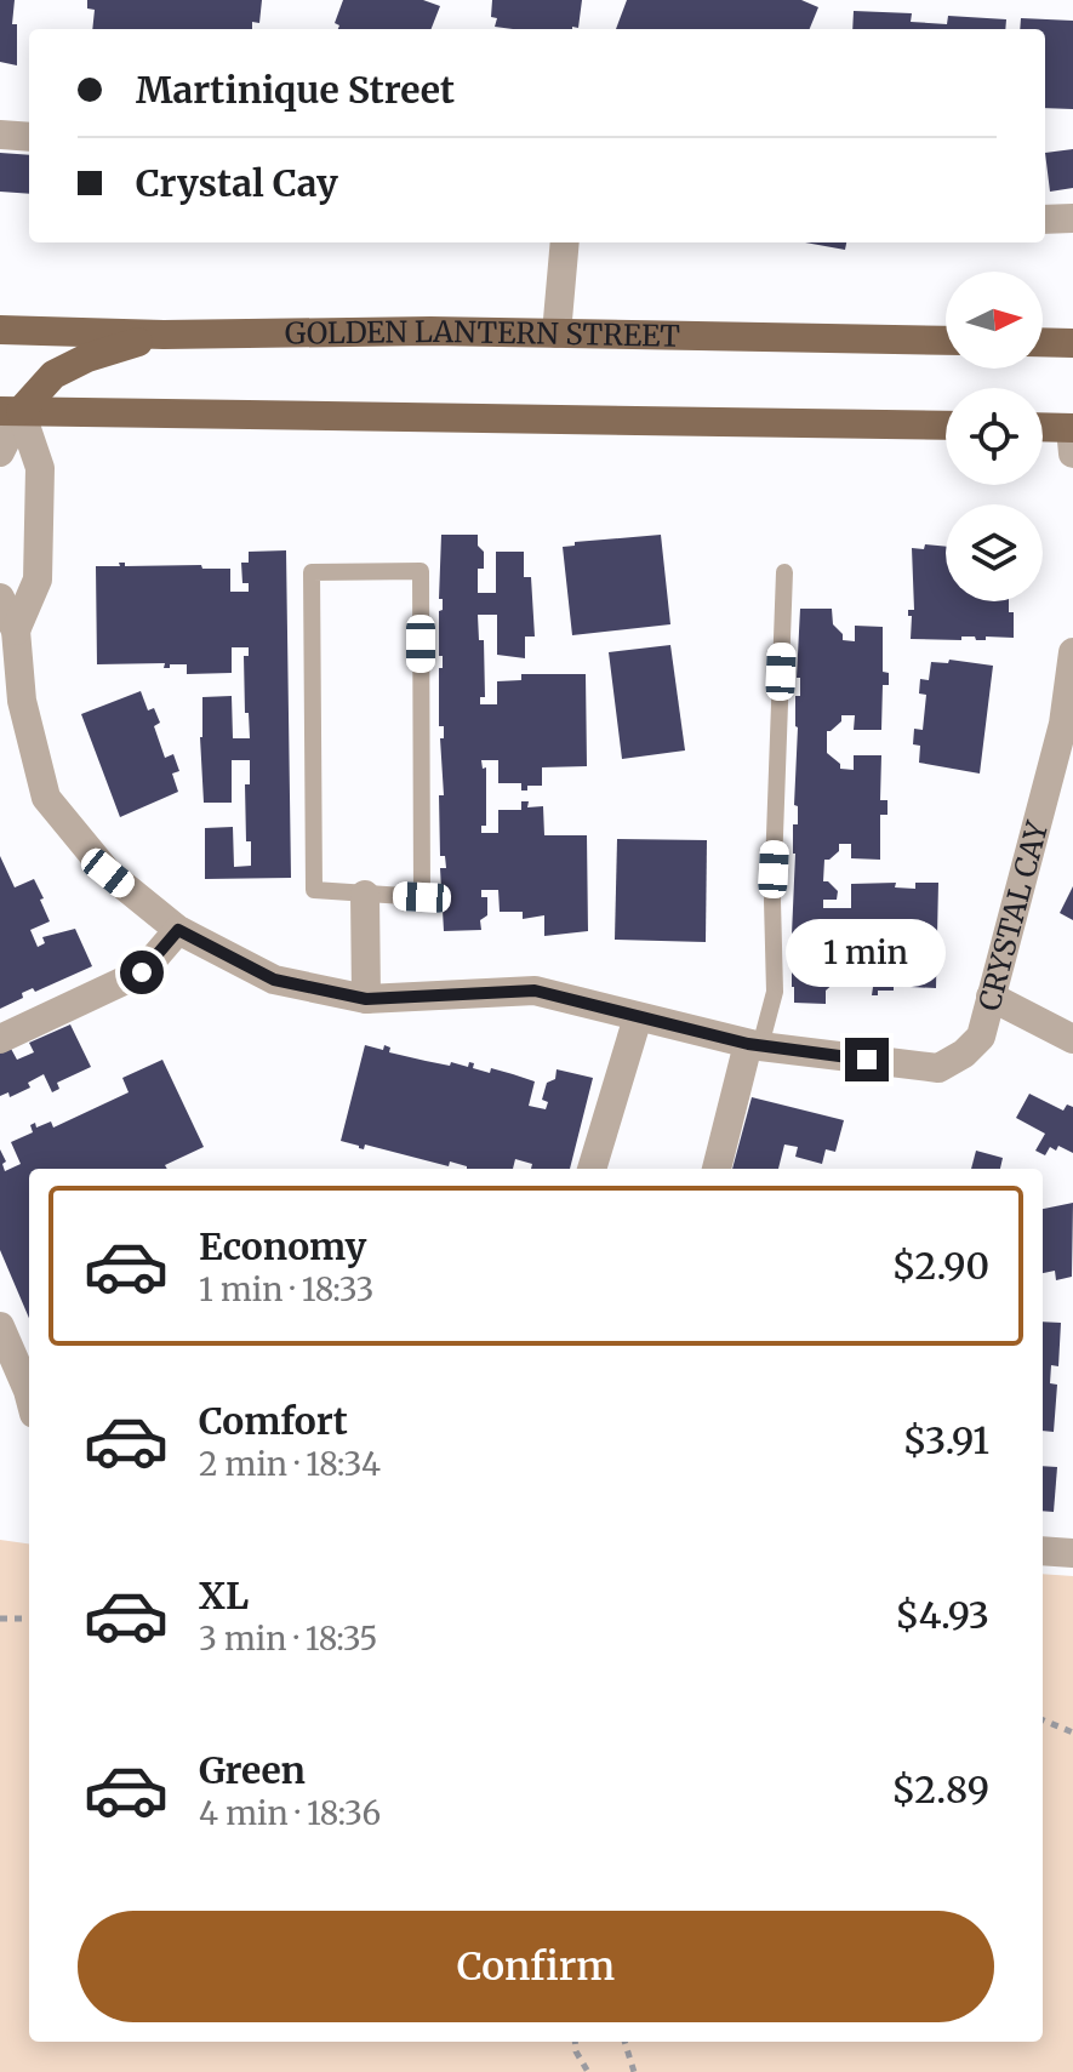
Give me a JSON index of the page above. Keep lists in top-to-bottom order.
{
  "streets": {
    "main road": ["GOLDEN LANTERN STREET"],
    "street": ["CRYSTAL CAY"]
  },
  "north": "right",
  "page": {
    "banner": ["Martinique Street", "Crystal Cay"],
    "bubble": "1 min",
    "list": [
      {
        "name": "Economy",
        "note": "1 min · 18:33",
        "value": "$2.90"
      },
      {
        "name": "Comfort",
        "note": "2 min · 18:34",
        "value": "$3.91"
      },
      {
        "name": "XL",
        "note": "3 min · 18:35",
        "value": "$4.93"
      },
      {
        "name": "Green",
        "note": "4 min · 18:36",
        "value": "$2.89"
      }
    ],
    "buttons": "Confirm"
  }
}
